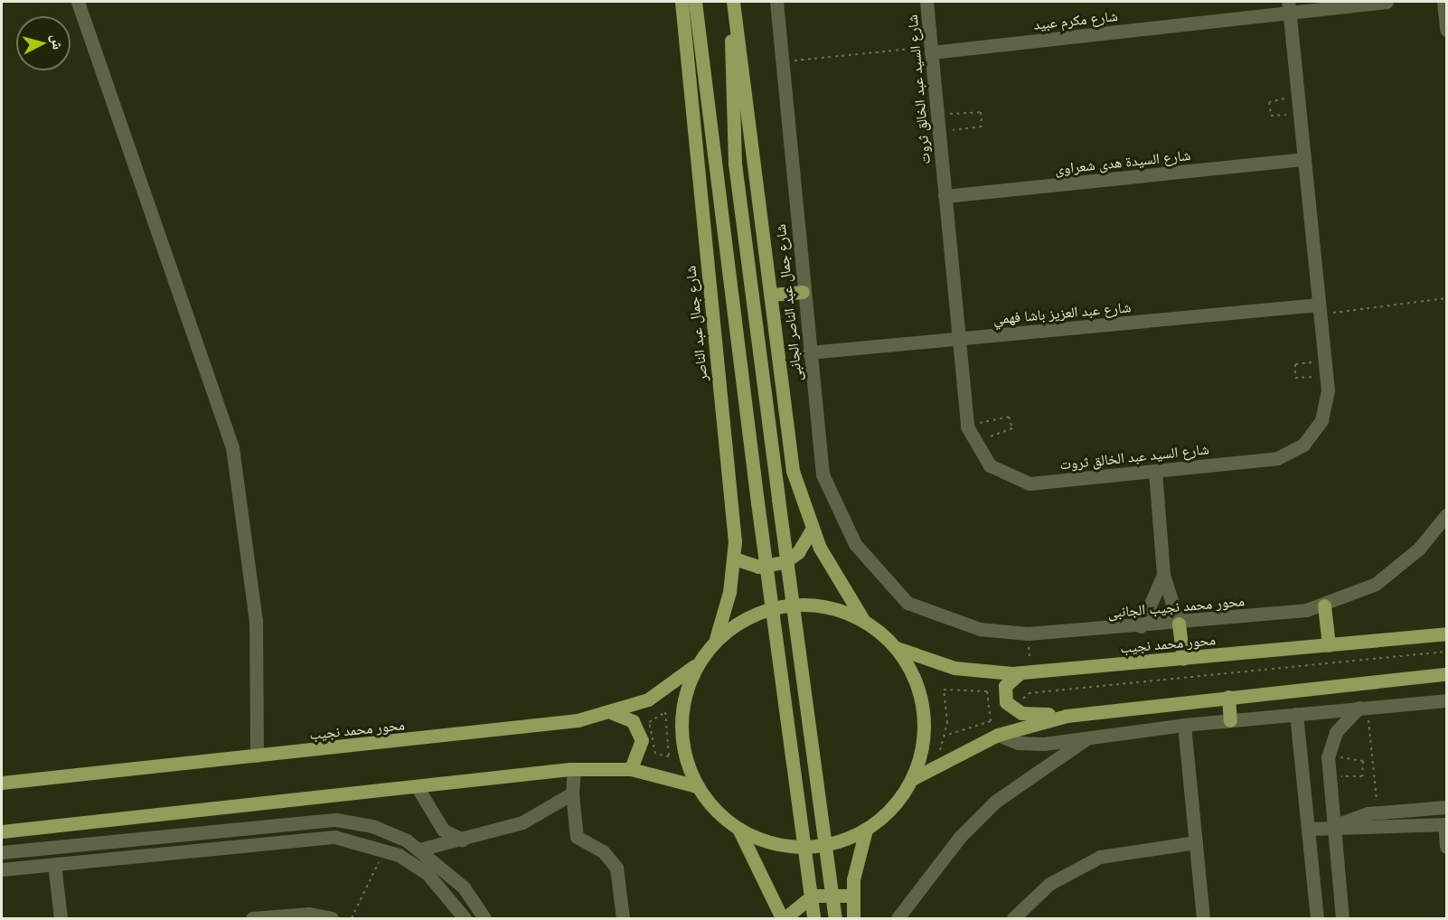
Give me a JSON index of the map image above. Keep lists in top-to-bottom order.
{
  "streets": {
    "main road": ["شارع جمال عبد الناصر", "محور محمد نجيب"],
    "street": [
      "شارع مكرم عبيد",
      "شارع السيد عبد الخالق ثروت",
      "شارع السيدة هدى شعراوى",
      "شارع جمال عبد الناصر الجانبى",
      "شارع عبد العزيز باشا فهمي",
      "محور محمد نجيب الجانبى"
    ]
  },
  "crossings": [
    ["شارع مكرم عبيد", "شارع السيد عبد الخالق ثروت"],
    ["شارع السيد عبد الخالق ثروت", "شارع السيدة هدى شعراوى"],
    ["شارع السيد عبد الخالق ثروت", "شارع عبد العزيز باشا فهمي"],
    ["شارع جمال عبد الناصر الجانبى", "شارع عبد العزيز باشا فهمي"],
    ["شارع جمال عبد الناصر الجانبى", "محور محمد نجيب الجانبى"]
  ],
  "north": "right"
}
